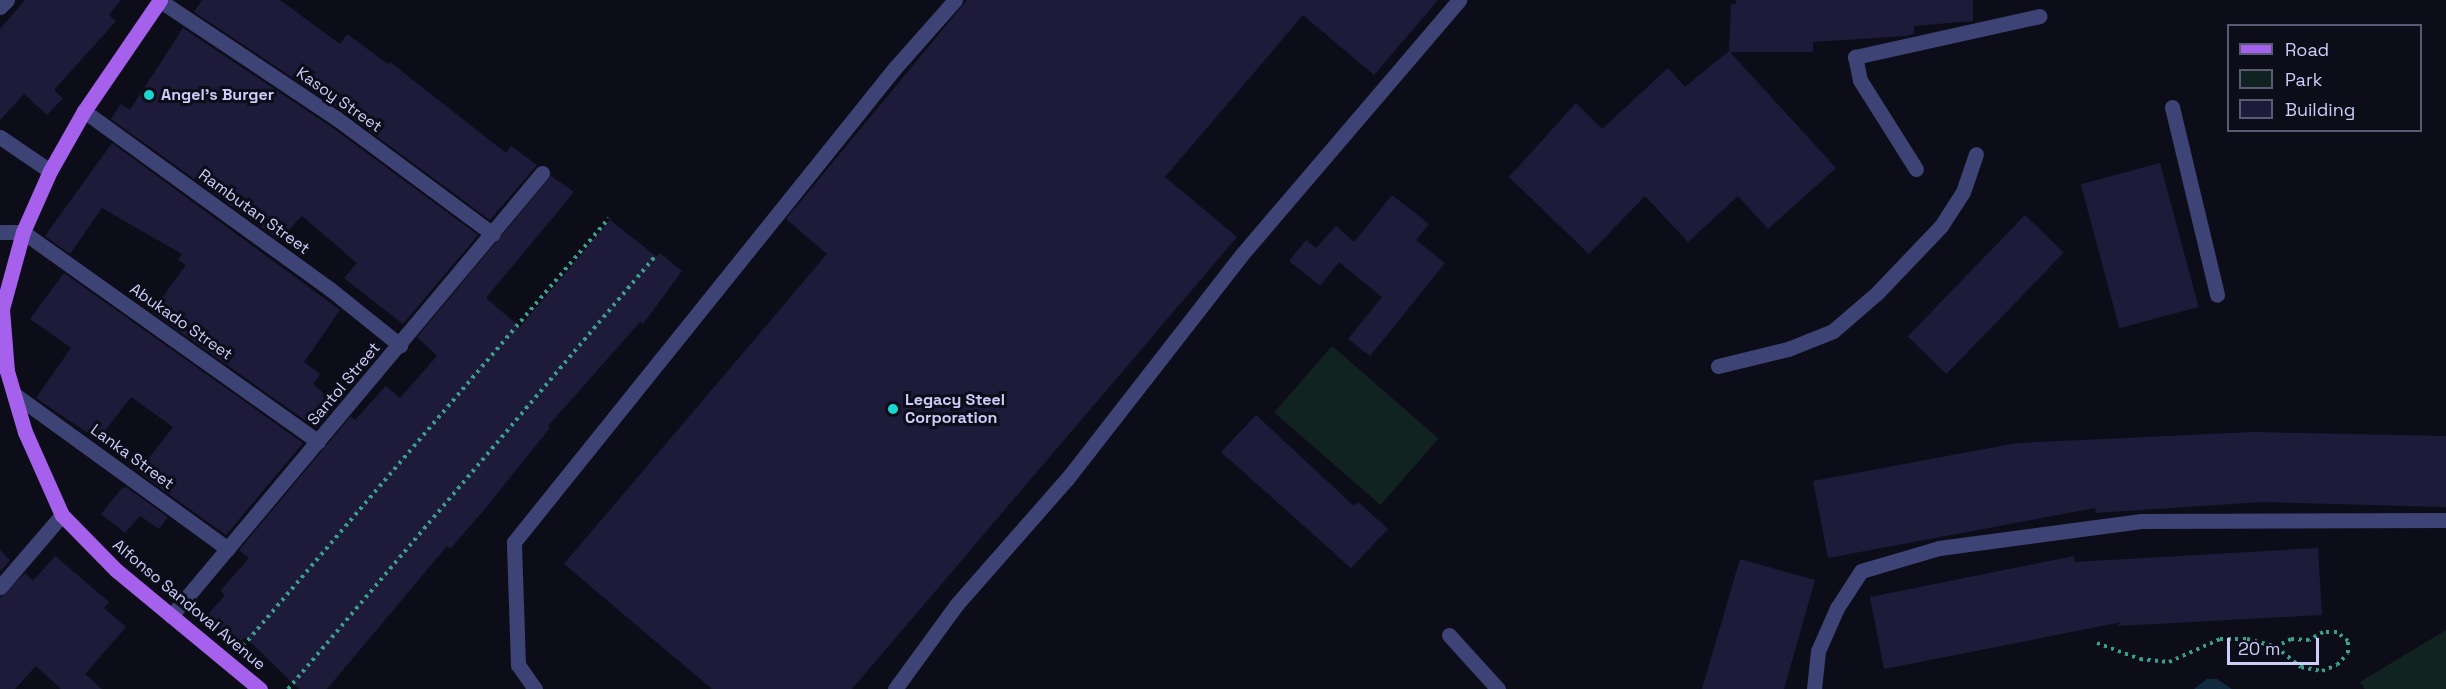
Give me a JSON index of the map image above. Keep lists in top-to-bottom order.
{
  "streets": {
    "main road": ["Alfonso Sandoval Avenue"],
    "street": [
      "Kasoy Street",
      "Rambutan Street",
      "Abukado Street",
      "Santol Street",
      "Lanka Street"
    ]
  },
  "crossings": [
    ["Kasoy Street", "Santol Street"],
    ["Kasoy Street", "Alfonso Sandoval Avenue"],
    ["Rambutan Street", "Santol Street"],
    ["Rambutan Street", "Alfonso Sandoval Avenue"],
    ["Abukado Street", "Santol Street"],
    ["Abukado Street", "Alfonso Sandoval Avenue"],
    ["Santol Street", "Lanka Street"],
    ["Santol Street", "Alfonso Sandoval Avenue"],
    ["Lanka Street", "Alfonso Sandoval Avenue"]
  ],
  "places": ["Angel's Burger", "Legacy Steel Corporation"],
  "legend": ["Road", "Park", "Building"],
  "scale_bar": "20 m"
}
